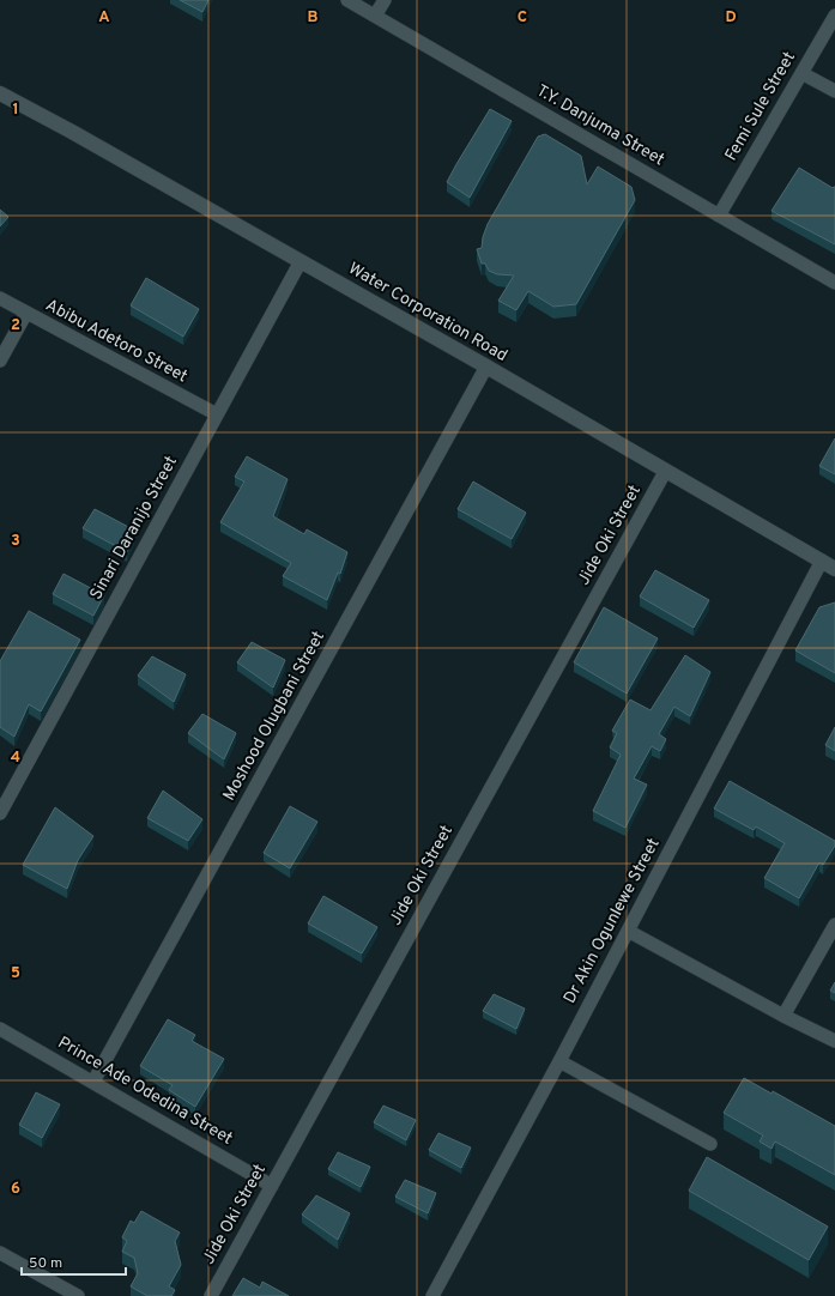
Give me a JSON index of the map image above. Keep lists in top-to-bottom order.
{
  "streets": {
    "street": [
      "Femi Sule Street",
      "T.Y. Danjuma Street",
      "Water Corporation Road",
      "Abibu Adetoro Street",
      "Sinari Daranijo Street",
      "Jide Oki Street",
      "Moshood Olugbani Street",
      "Dr Akin Ogunlewe Street",
      "Prince Ade Odedina Street"
    ]
  },
  "crossings": [
    ["Femi Sule Street", "T.Y. Danjuma Street"],
    ["Water Corporation Road", "Sinari Daranijo Street"],
    ["Water Corporation Road", "Jide Oki Street"],
    ["Water Corporation Road", "Moshood Olugbani Street"],
    ["Water Corporation Road", "Dr Akin Ogunlewe Street"],
    ["Abibu Adetoro Street", "Sinari Daranijo Street"],
    ["Jide Oki Street", "Prince Ade Odedina Street"],
    ["Moshood Olugbani Street", "Prince Ade Odedina Street"]
  ],
  "scale_bar": "50 m",
  "grid": {
    "columns": [
      "A",
      "B",
      "C",
      "D"
    ],
    "rows": [
      "1",
      "2",
      "3",
      "4",
      "5",
      "6"
    ]
  }
}
